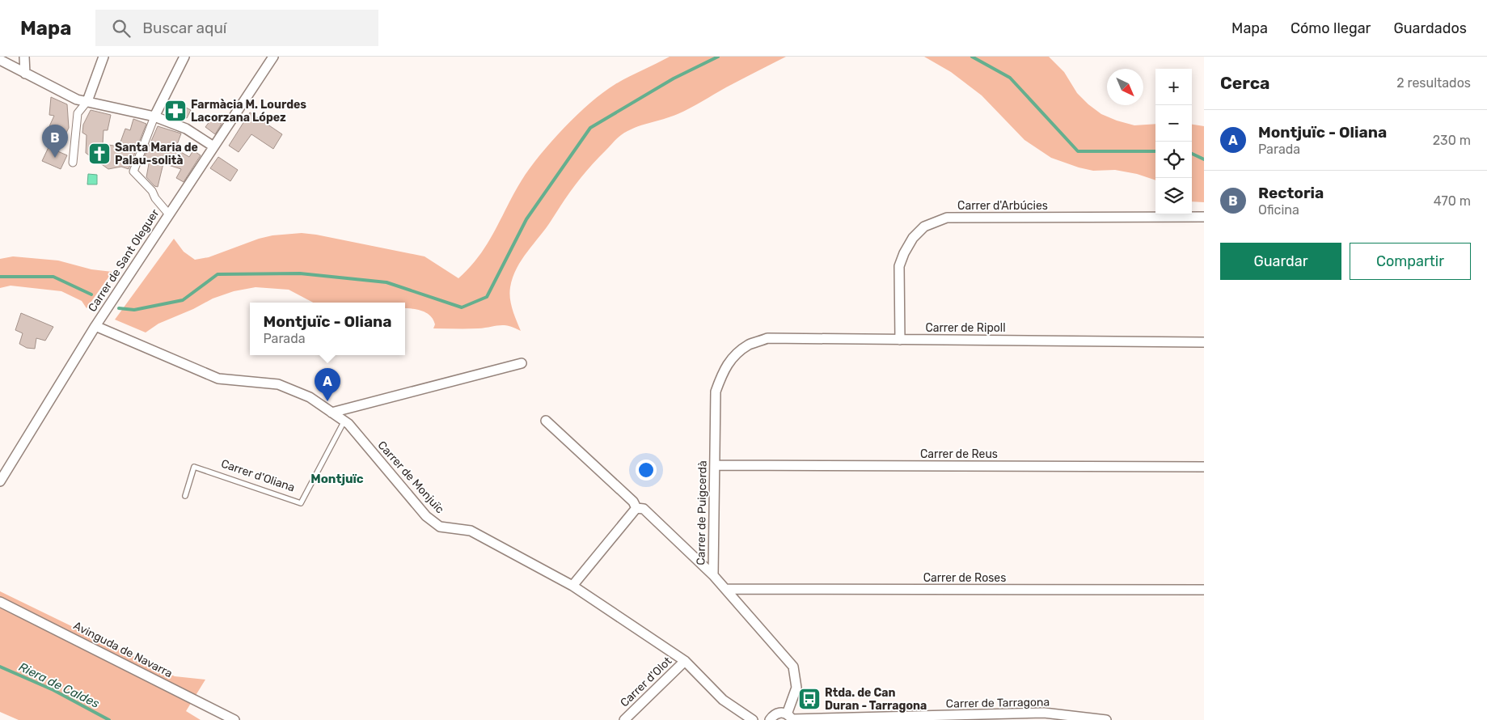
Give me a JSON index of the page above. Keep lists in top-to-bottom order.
{
  "streets": {
    "street": [
      "Carrer d'Arbúcies",
      "Carrer de Sant Oleguer",
      "Carrer de Ripoll",
      "Carrer de Reus",
      "Carrer de Monjuïc",
      "Carrer de Puigcerdà",
      "Carrer de Roses",
      "Avinguda de Navarra",
      "Carrer d'Olot",
      "Carrer de Tarragona"
    ],
    "lane": ["Carrer d'Oliana"]
  },
  "crossings": [
    ["Carrer d'Arbúcies", "Carrer de Ripoll"],
    ["Carrer de Sant Oleguer", "Carrer de Monjuïc"],
    ["Carrer de Ripoll", "Carrer de Puigcerdà"],
    ["Carrer de Reus", "Carrer de Puigcerdà"],
    ["Carrer d'Oliana", "Carrer de Monjuïc"],
    ["Carrer de Monjuïc", "Carrer d'Olot"],
    ["Carrer de Puigcerdà", "Carrer de Roses"],
    ["Carrer de Puigcerdà", "Carrer de Tarragona"]
  ],
  "districts": ["Montjuïc"],
  "water": ["Riera de Caldes"],
  "places": {
    "pharmacy": ["Farmàcia M. Lourdes Lacorzana López"],
    "church": ["Santa Maria de Palau-solità"],
    "bus stop": ["Rtda. de Can Duran - Tarragona"]
  },
  "north": "bottom right",
  "page": {
    "header": "Mapa",
    "search": "Buscar aquí",
    "nav": ["Mapa", "Cómo llegar", "Guardados"],
    "heading": ["Cerca", "2 resultados"],
    "map_buttons": ["+", "−"],
    "list": [
      {
        "mark": "A",
        "name": "Montjuïc - Oliana",
        "note": "Parada",
        "value": "230 m"
      },
      {
        "mark": "B",
        "name": "Rectoria",
        "note": "Oficina",
        "value": "470 m"
      }
    ],
    "pins": ["B", "A"],
    "buttons": ["Guardar", "Compartir"],
    "popup": ["Montjuïc - Oliana", "Parada"]
  }
}
